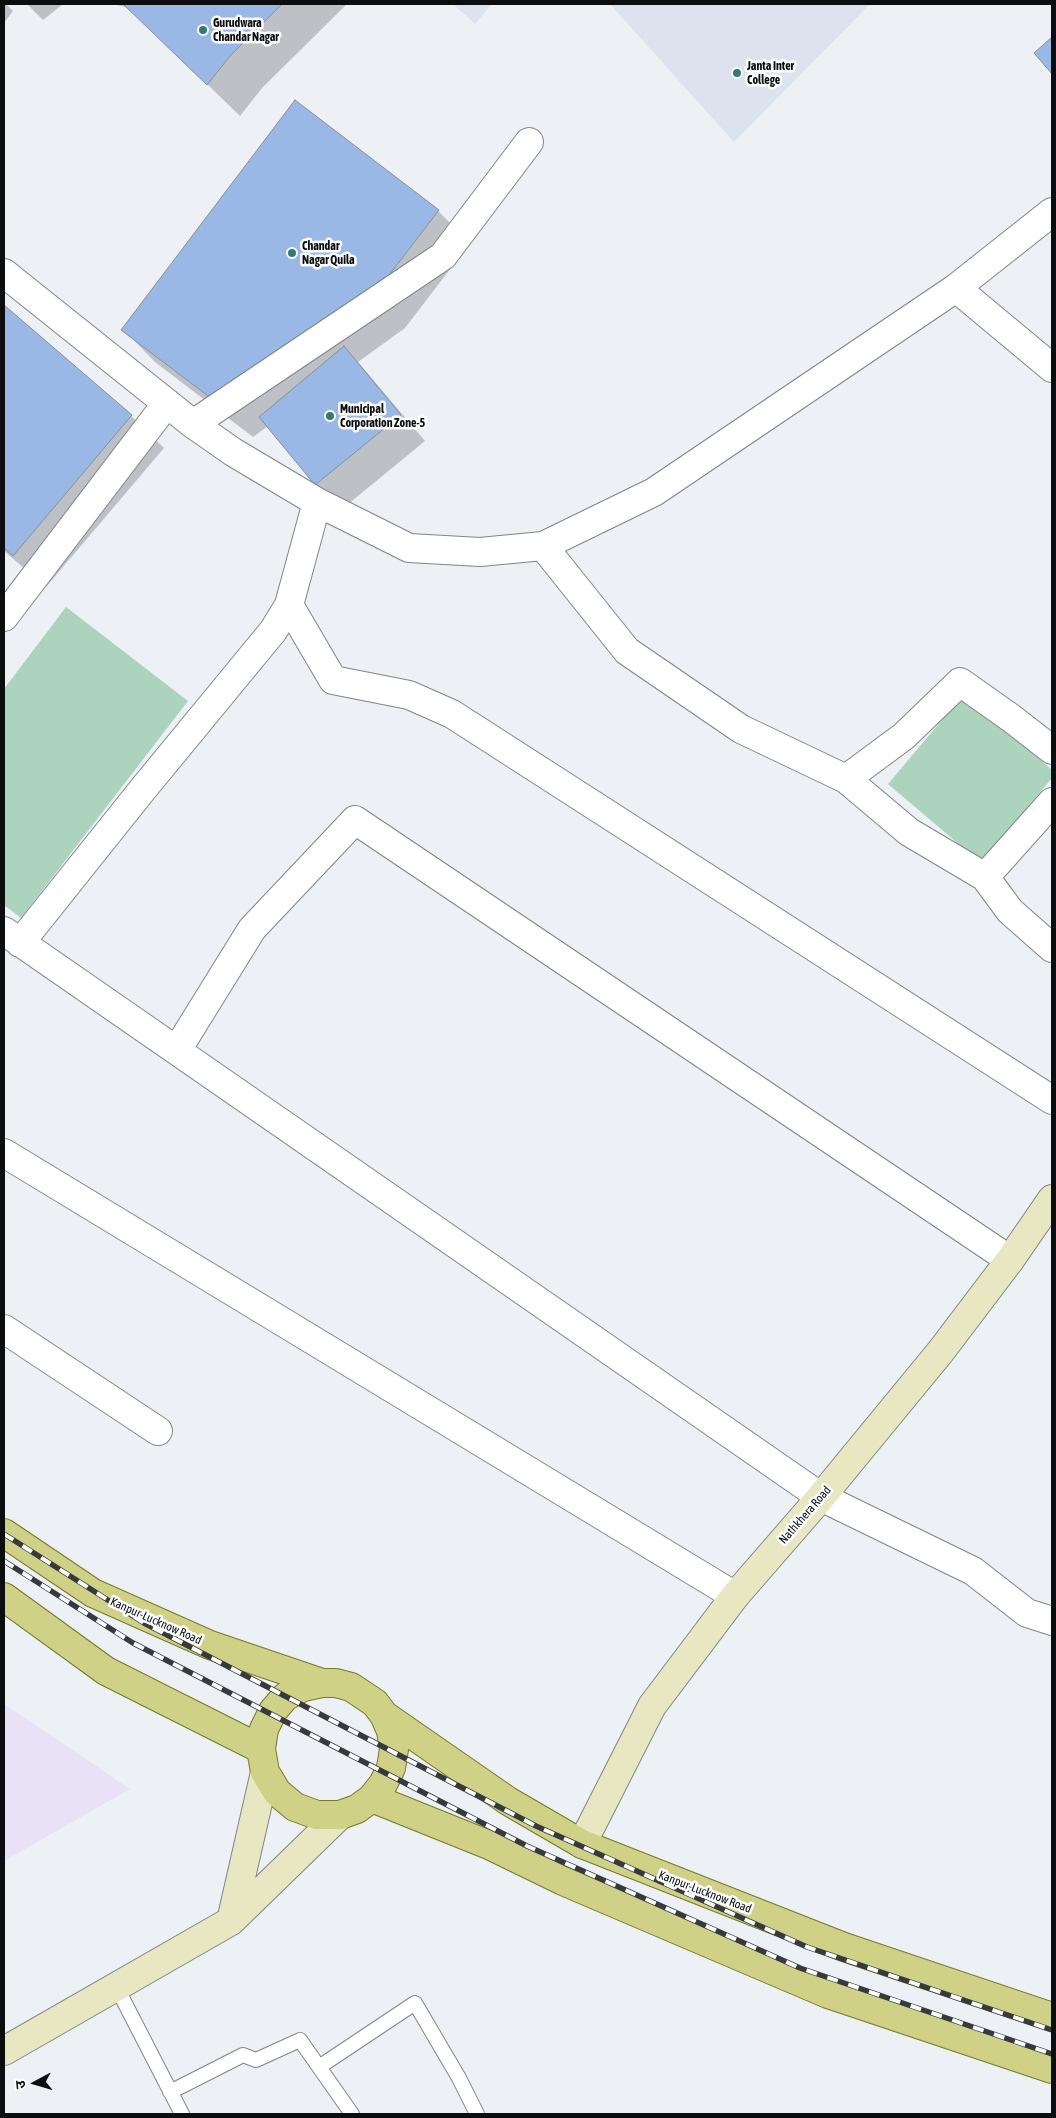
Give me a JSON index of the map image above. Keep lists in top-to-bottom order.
{
  "streets": {
    "main road": ["Kanpur-Lucknow Road"],
    "street": ["Nathkhera Road"]
  },
  "crossings": [
    ["Nathkhera Road", "Kanpur-Lucknow Road"]
  ],
  "places": [
    "Gurudwara Chandar Nagar",
    "Janta Inter College",
    "Chandar Nagar Quila",
    "Municipal Corporation Zone-5"
  ],
  "north": "left"
}
